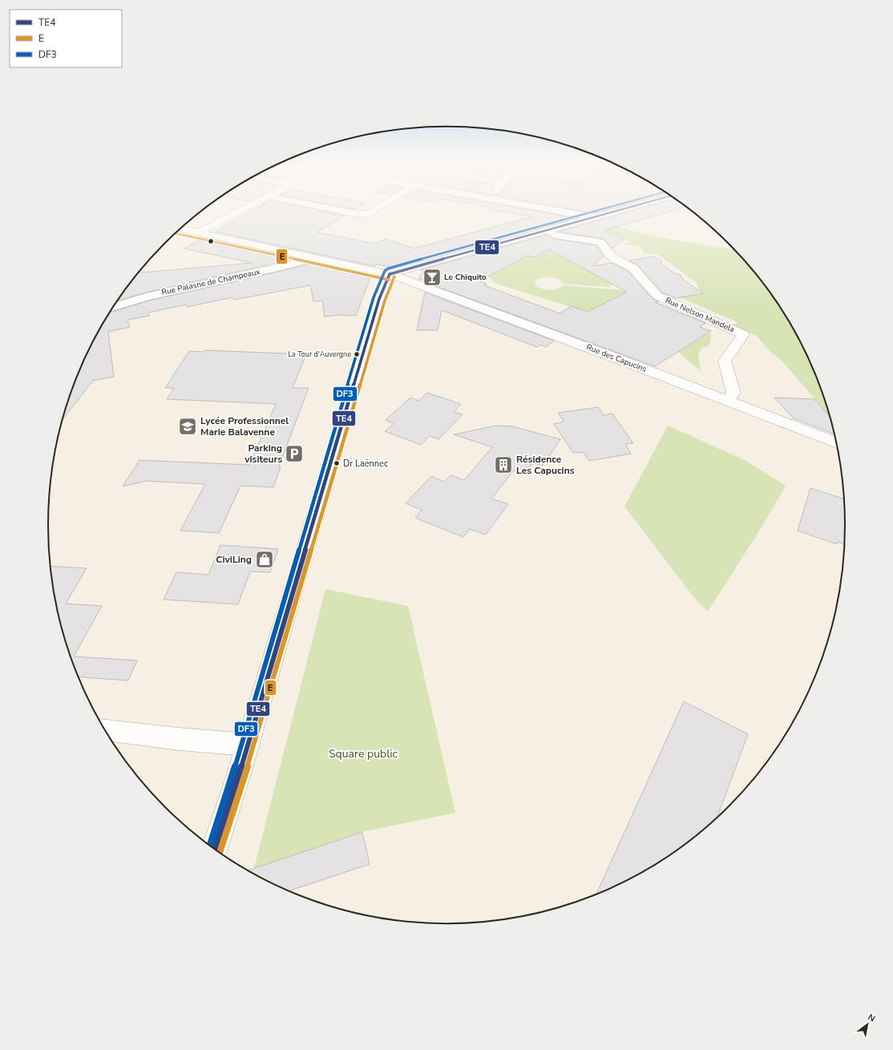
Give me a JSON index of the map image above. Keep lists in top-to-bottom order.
{
  "streets": {
    "street": ["Rue Palasne de Champeaux", "Rue Nelson Mandela", "Rue des Capucins"]
  },
  "crossings": [
    ["Rue Palasne de Champeaux", "Rue des Capucins"],
    ["Rue Nelson Mandela", "Rue des Capucins"]
  ],
  "parks": ["Square public"],
  "places": {
    "bar": ["Le Chiquito"],
    "other": ["La Tour d'Auvergne", "Dr Laënnec"],
    "school or university": ["Lycée Professionnel Marie Balavenne"],
    "parking": ["Parking visiteurs"],
    "building": ["Résidence Les Capucins"],
    "shop": ["CiviLing"]
  },
  "lines": ["transit line TE4", "transit line DF3", "transit line E"],
  "legend": ["TE4", "E", "DF3"],
  "north": "top right"
}
